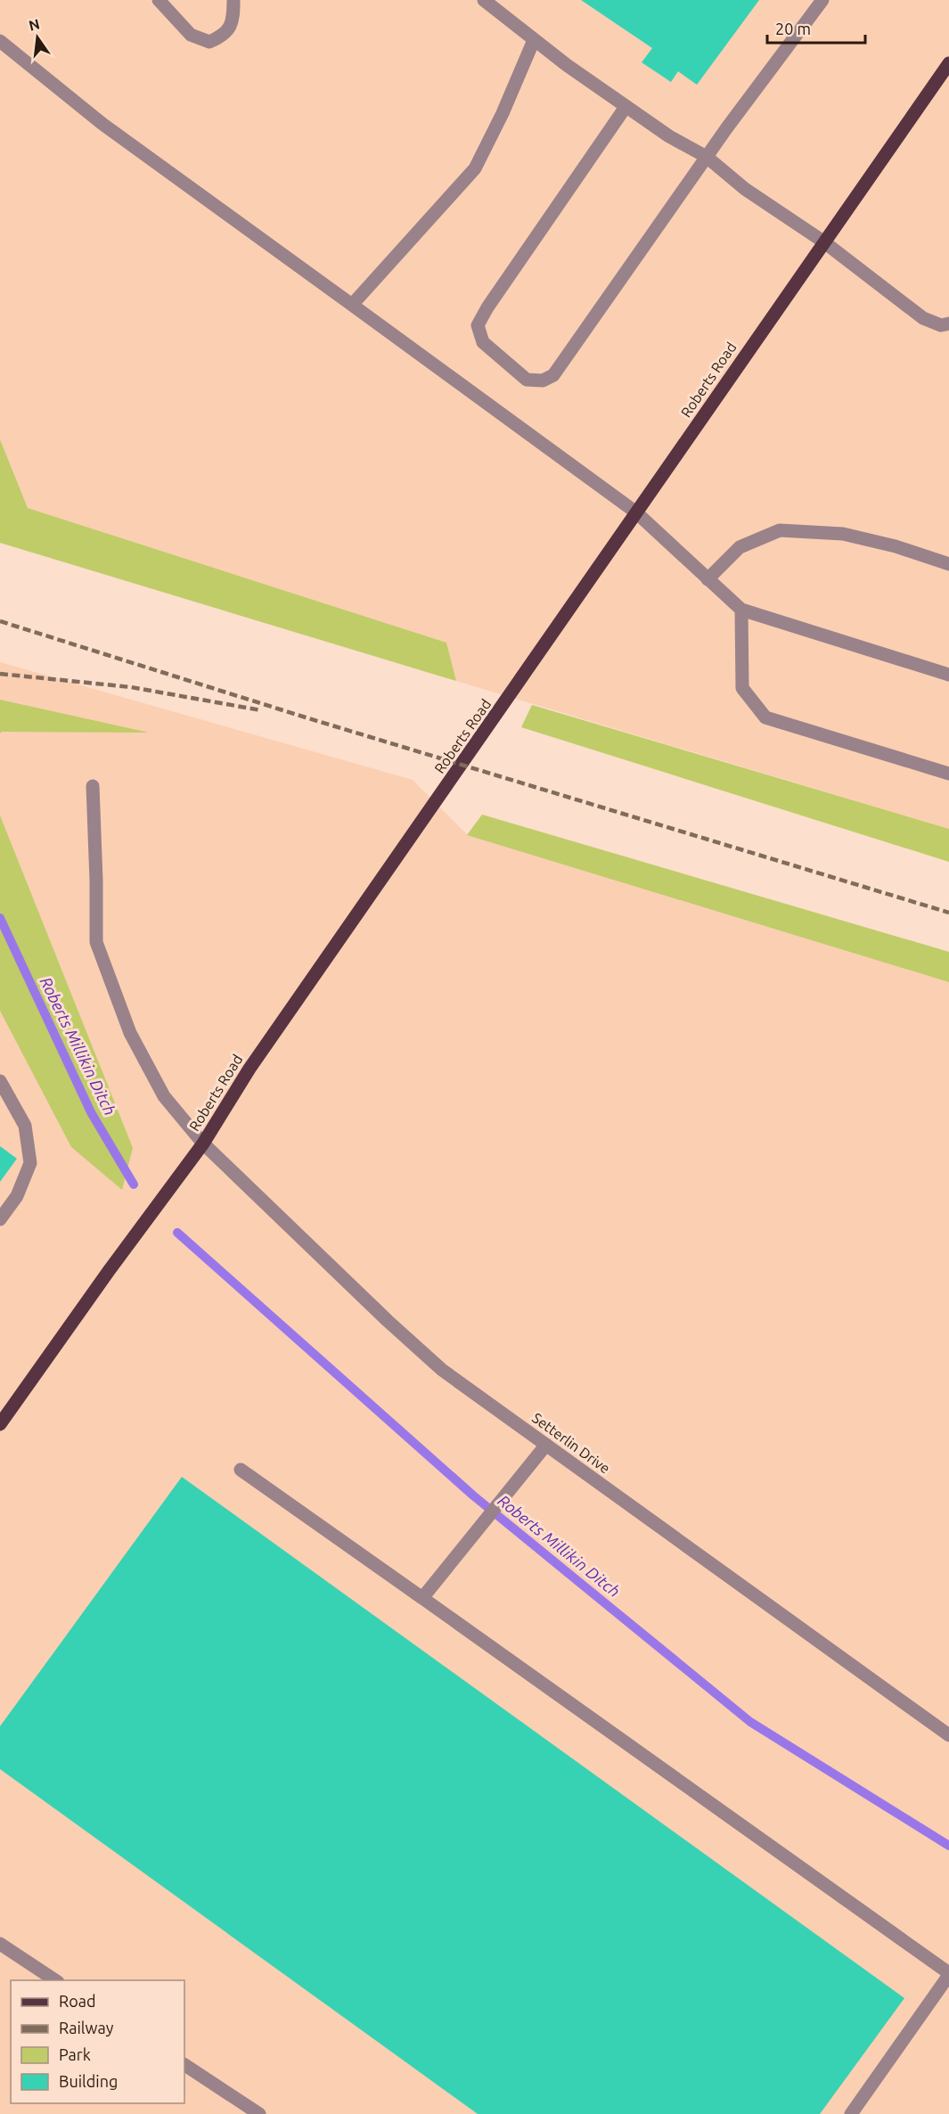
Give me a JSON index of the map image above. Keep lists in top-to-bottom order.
{
  "streets": {
    "main road": ["Roberts Road"],
    "street": ["Setterlin Drive"]
  },
  "crossings": [
    ["Roberts Road", "Setterlin Drive"]
  ],
  "water": ["Roberts Millikin Ditch"],
  "legend": [
    "Road",
    "Railway",
    "Park",
    "Building"
  ],
  "scale_bar": "20 m",
  "north": "top"
}
